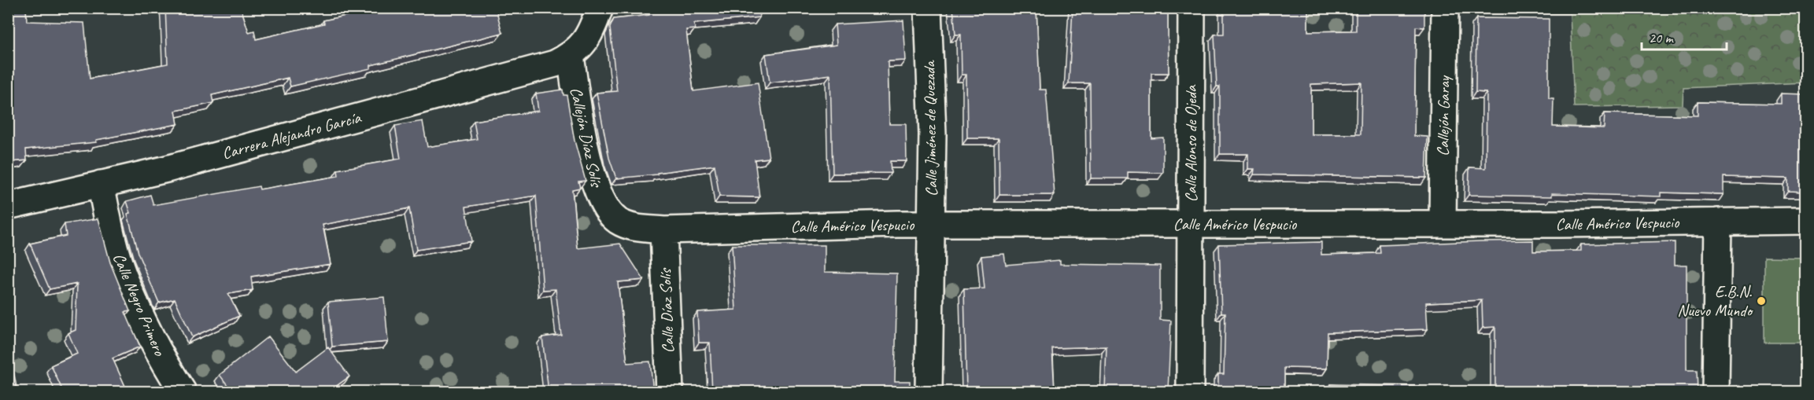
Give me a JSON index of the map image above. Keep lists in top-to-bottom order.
{
  "streets": {
    "street": [
      "Callejón Garay",
      "Calle Jiménez de Quezada",
      "Carrera Alejandro García",
      "Callejón Díaz Solís",
      "Calle Alonso de Ojeda",
      "Calle Américo Vespucio",
      "Calle Negro Primero",
      "Calle Díaz Solís"
    ]
  },
  "crossings": [
    ["Callejón Garay", "Calle Américo Vespucio"],
    ["Calle Jiménez de Quezada", "Calle Américo Vespucio"],
    ["Carrera Alejandro García", "Callejón Díaz Solís"],
    ["Carrera Alejandro García", "Calle Negro Primero"],
    ["Callejón Díaz Solís", "Calle Américo Vespucio"],
    ["Callejón Díaz Solís", "Calle Díaz Solís"],
    ["Calle Alonso de Ojeda", "Calle Américo Vespucio"],
    ["Calle Américo Vespucio", "Calle Díaz Solís"]
  ],
  "places": ["E.B.N. Nuevo Mundo"],
  "scale_bar": "20 m"
}
